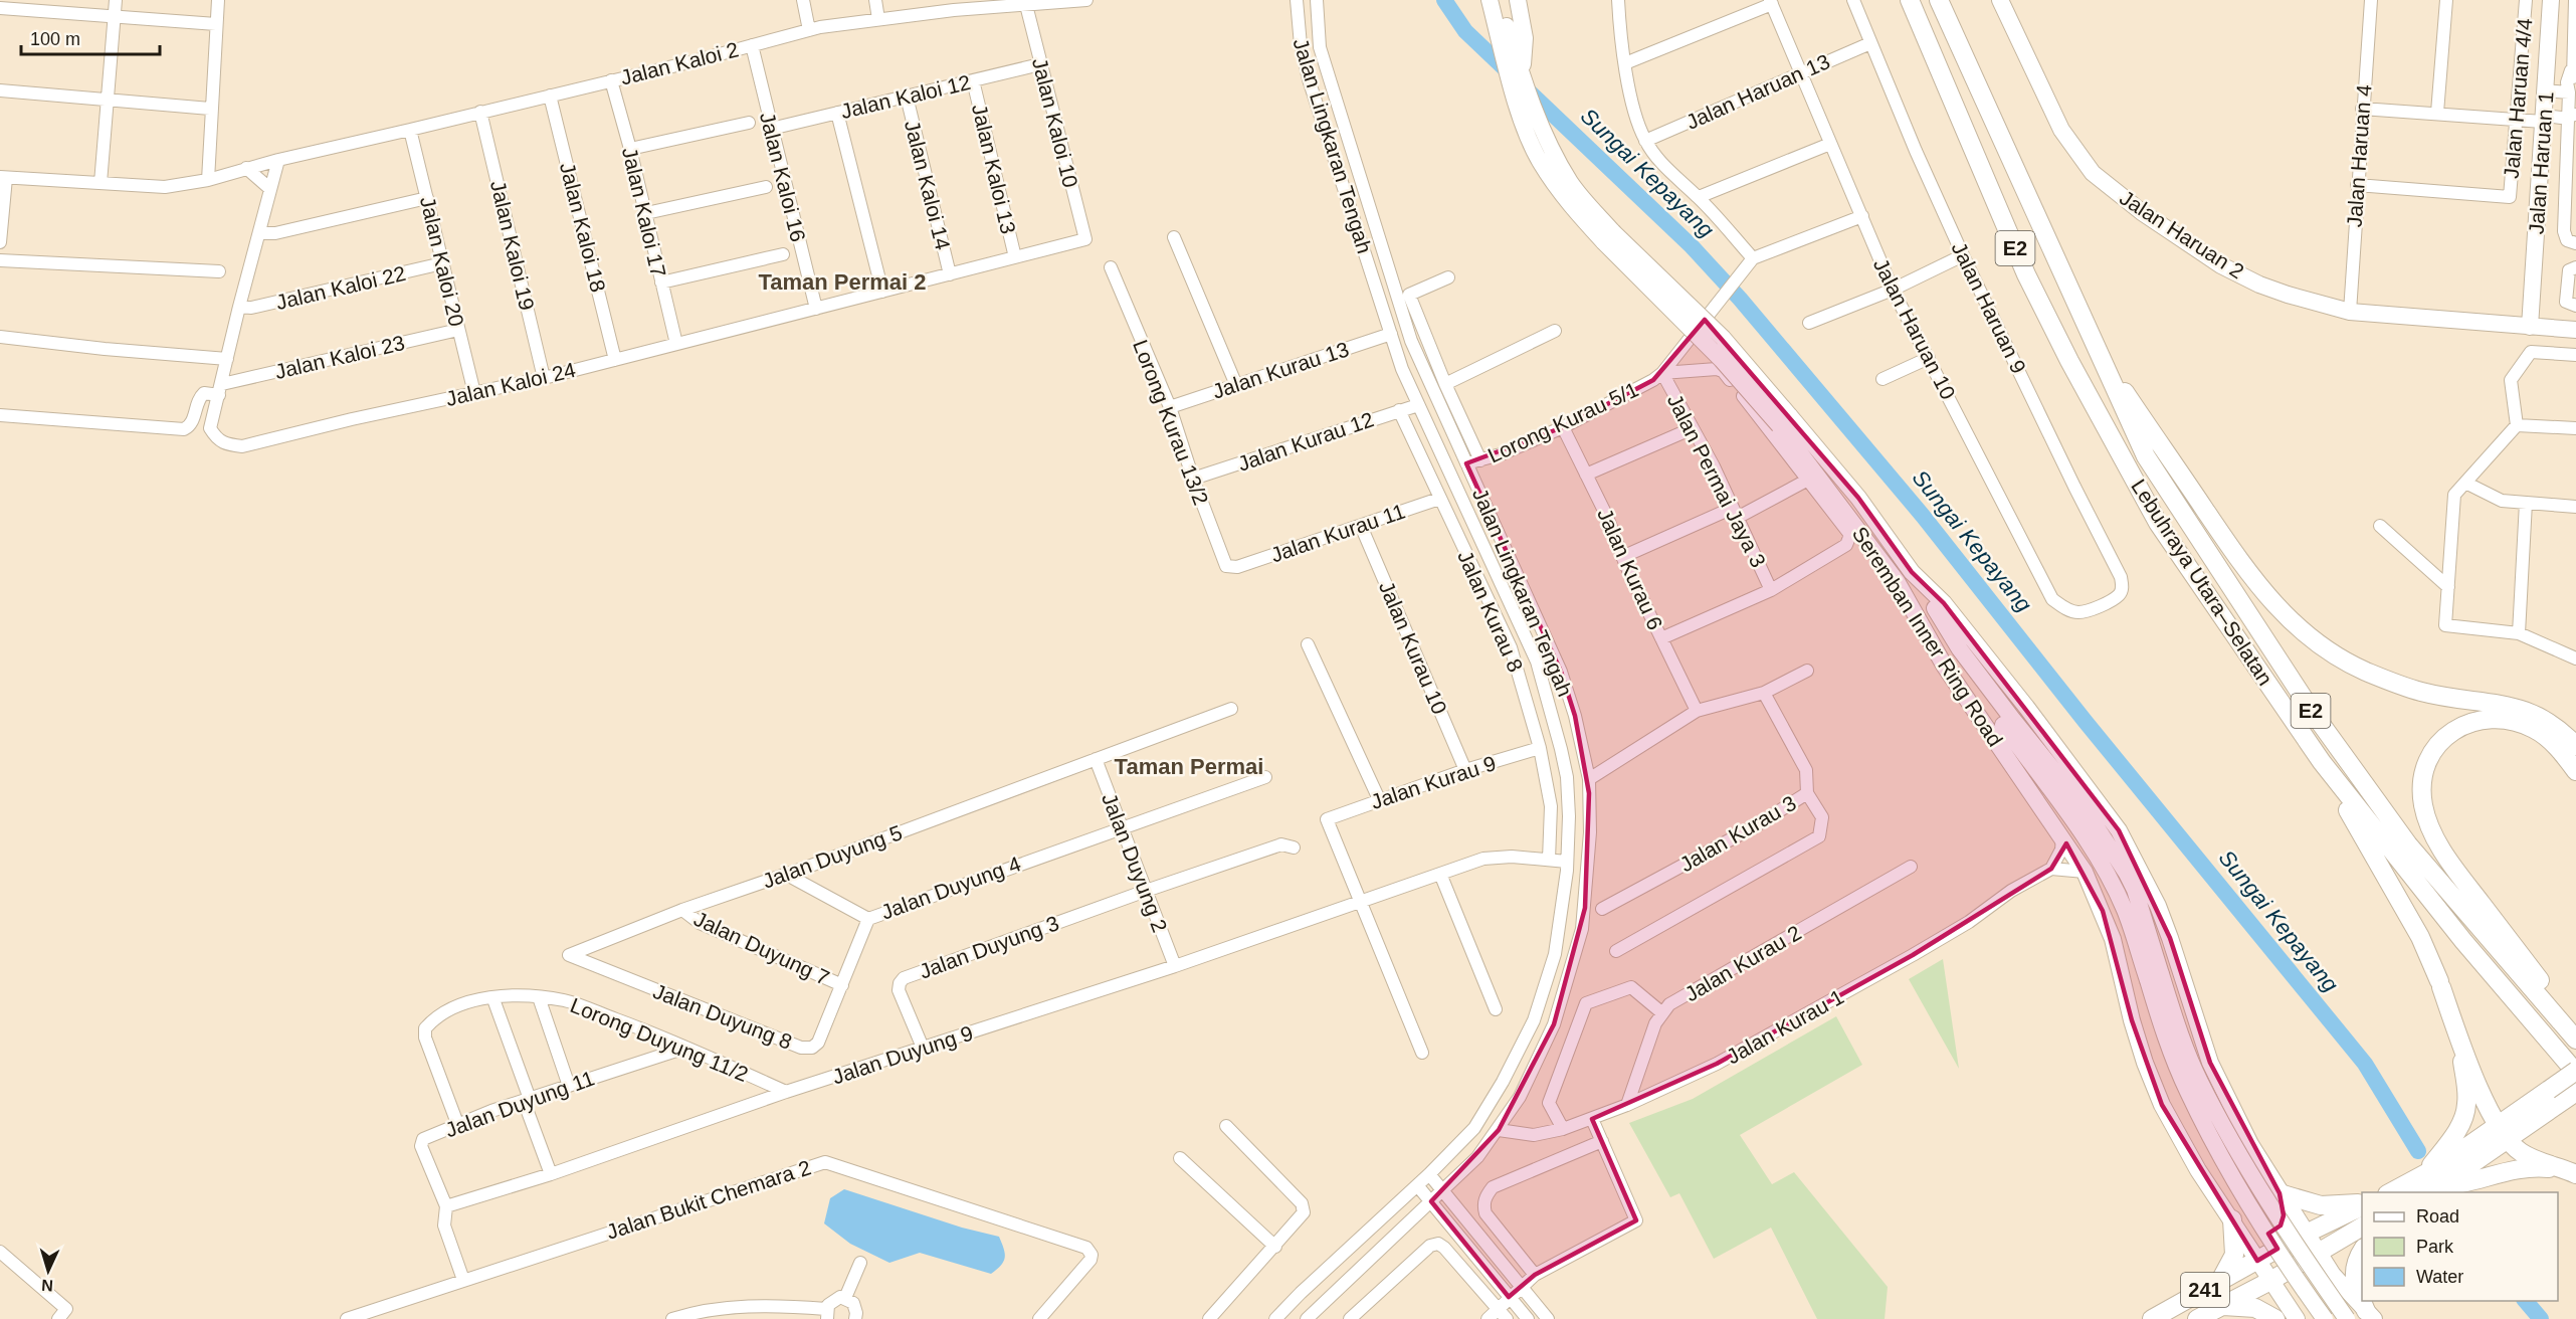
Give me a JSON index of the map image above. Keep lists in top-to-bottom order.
{
  "streets": {
    "highway": ["E2", "Lebuhraya Utara–Selatan", "241"],
    "main road": ["Jalan Haruan 1", "Jalan Haruan 2", "Seremban Inner Ring Road"],
    "street": [
      "Jalan Kaloi 2",
      "Jalan Haruan 13",
      "Jalan Kaloi 12",
      "Jalan Haruan 4/4",
      "Jalan Kaloi 10",
      "Jalan Lingkaran Tengah",
      "Jalan Haruan 4",
      "Jalan Kaloi 13",
      "Jalan Kaloi 16",
      "Jalan Kaloi 14",
      "Jalan Kaloi 17",
      "Jalan Kaloi 18",
      "Jalan Kaloi 19",
      "Jalan Kaloi 20",
      "Jalan Kaloi 22",
      "Jalan Haruan 9",
      "Jalan Haruan 10",
      "Jalan Kaloi 23",
      "Jalan Kurau 13",
      "Jalan Kaloi 24",
      "Lorong Kurau 13/2",
      "Lorong Kurau 5/1",
      "Jalan Kurau 12",
      "Jalan Permai Jaya 3",
      "Jalan Kurau 11",
      "Jalan Kurau 6",
      "Jalan Kurau 8",
      "Jalan Kurau 10",
      "Jalan Kurau 9",
      "Jalan Kurau 3",
      "Jalan Duyung 5",
      "Jalan Duyung 2",
      "Jalan Duyung 4",
      "Jalan Duyung 3",
      "Jalan Duyung 7",
      "Jalan Kurau 2",
      "Jalan Duyung 8",
      "Jalan Kurau 1",
      "Lorong Duyung 11/2",
      "Jalan Duyung 9",
      "Jalan Duyung 11",
      "Jalan Bukit Chemara 2"
    ]
  },
  "crossings": [
    ["Jalan Kaloi 2", "Jalan Kaloi 10"],
    ["Jalan Kaloi 2", "Jalan Kaloi 16"],
    ["Jalan Kaloi 2", "Jalan Kaloi 17"],
    ["Jalan Kaloi 2", "Jalan Kaloi 18"],
    ["Jalan Kaloi 2", "Jalan Kaloi 19"],
    ["Jalan Kaloi 2", "Jalan Kaloi 20"],
    ["Jalan Kaloi 2", "Jalan Kaloi 24"],
    ["Jalan Haruan 13", "Jalan Haruan 9"],
    ["Jalan Haruan 13", "Jalan Haruan 10"],
    ["Jalan Kaloi 12", "Jalan Kaloi 10"],
    ["Jalan Kaloi 12", "Jalan Kaloi 13"],
    ["Jalan Kaloi 12", "Jalan Kaloi 16"],
    ["Jalan Kaloi 12", "Jalan Kaloi 14"],
    ["Jalan Haruan 4/4", "Jalan Haruan 4"],
    ["Jalan Kaloi 10", "Jalan Kaloi 24"],
    ["Jalan Lingkaran Tengah", "Jalan Kurau 13"],
    ["Jalan Lingkaran Tengah", "Lorong Kurau 5/1"],
    ["Jalan Lingkaran Tengah", "Jalan Kurau 12"],
    ["Jalan Lingkaran Tengah", "Jalan Kurau 1"],
    ["Jalan Lingkaran Tengah", "Jalan Duyung 9"],
    ["Jalan Haruan 4", "Jalan Haruan 2"],
    ["Jalan Haruan 1", "Jalan Haruan 2"],
    ["Jalan Kaloi 13", "Jalan Kaloi 24"],
    ["Jalan Kaloi 16", "Jalan Kaloi 24"],
    ["Jalan Kaloi 14", "Jalan Kaloi 24"],
    ["Jalan Kaloi 17", "Jalan Kaloi 24"],
    ["Jalan Kaloi 18", "Jalan Kaloi 24"],
    ["Jalan Kaloi 19", "Jalan Kaloi 24"],
    ["Jalan Kaloi 20", "Jalan Kaloi 22"],
    ["Jalan Kaloi 20", "Jalan Kaloi 23"],
    ["Jalan Kaloi 20", "Jalan Kaloi 24"],
    ["Jalan Kaloi 22", "Jalan Kaloi 24"],
    ["Jalan Haruan 9", "Jalan Haruan 10"],
    ["Jalan Kaloi 23", "Jalan Kaloi 24"],
    ["Jalan Kurau 13", "Lorong Kurau 13/2"],
    ["Lorong Kurau 13/2", "Jalan Kurau 12"],
    ["Lorong Kurau 13/2", "Jalan Kurau 11"],
    ["Lorong Kurau 5/1", "Jalan Permai Jaya 3"],
    ["Lorong Kurau 5/1", "Jalan Kurau 6"],
    ["Jalan Kurau 12", "Jalan Kurau 8"],
    ["Jalan Kurau 11", "Jalan Kurau 8"],
    ["Jalan Kurau 11", "Jalan Kurau 10"],
    ["Jalan Kurau 8", "Jalan Kurau 9"],
    ["Jalan Kurau 8", "Jalan Duyung 9"],
    ["Seremban Inner Ring Road", "241"],
    ["Jalan Kurau 10", "Jalan Kurau 9"],
    ["Jalan Kurau 9", "Jalan Duyung 9"],
    ["Jalan Duyung 5", "Jalan Duyung 2"],
    ["Jalan Duyung 5", "Jalan Duyung 4"],
    ["Jalan Duyung 5", "Jalan Duyung 7"],
    ["Jalan Duyung 5", "Jalan Duyung 8"],
    ["Jalan Duyung 2", "Jalan Duyung 4"],
    ["Jalan Duyung 2", "Jalan Duyung 3"],
    ["Jalan Duyung 2", "Jalan Duyung 9"],
    ["Jalan Duyung 4", "Jalan Duyung 8"],
    ["Jalan Duyung 3", "Jalan Duyung 9"],
    ["Jalan Duyung 7", "Jalan Duyung 8"],
    ["Jalan Kurau 2", "Jalan Kurau 1"],
    ["Lorong Duyung 11/2", "Jalan Duyung 9"],
    ["Lorong Duyung 11/2", "Jalan Duyung 11"],
    ["Jalan Duyung 9", "Jalan Duyung 11"]
  ],
  "districts": ["Taman Permai 2", "Taman Permai"],
  "water": ["Sungai Kepayang"],
  "legend": ["Road", "Park", "Water"],
  "scale_bar": "100 m",
  "north": "bottom"
}
